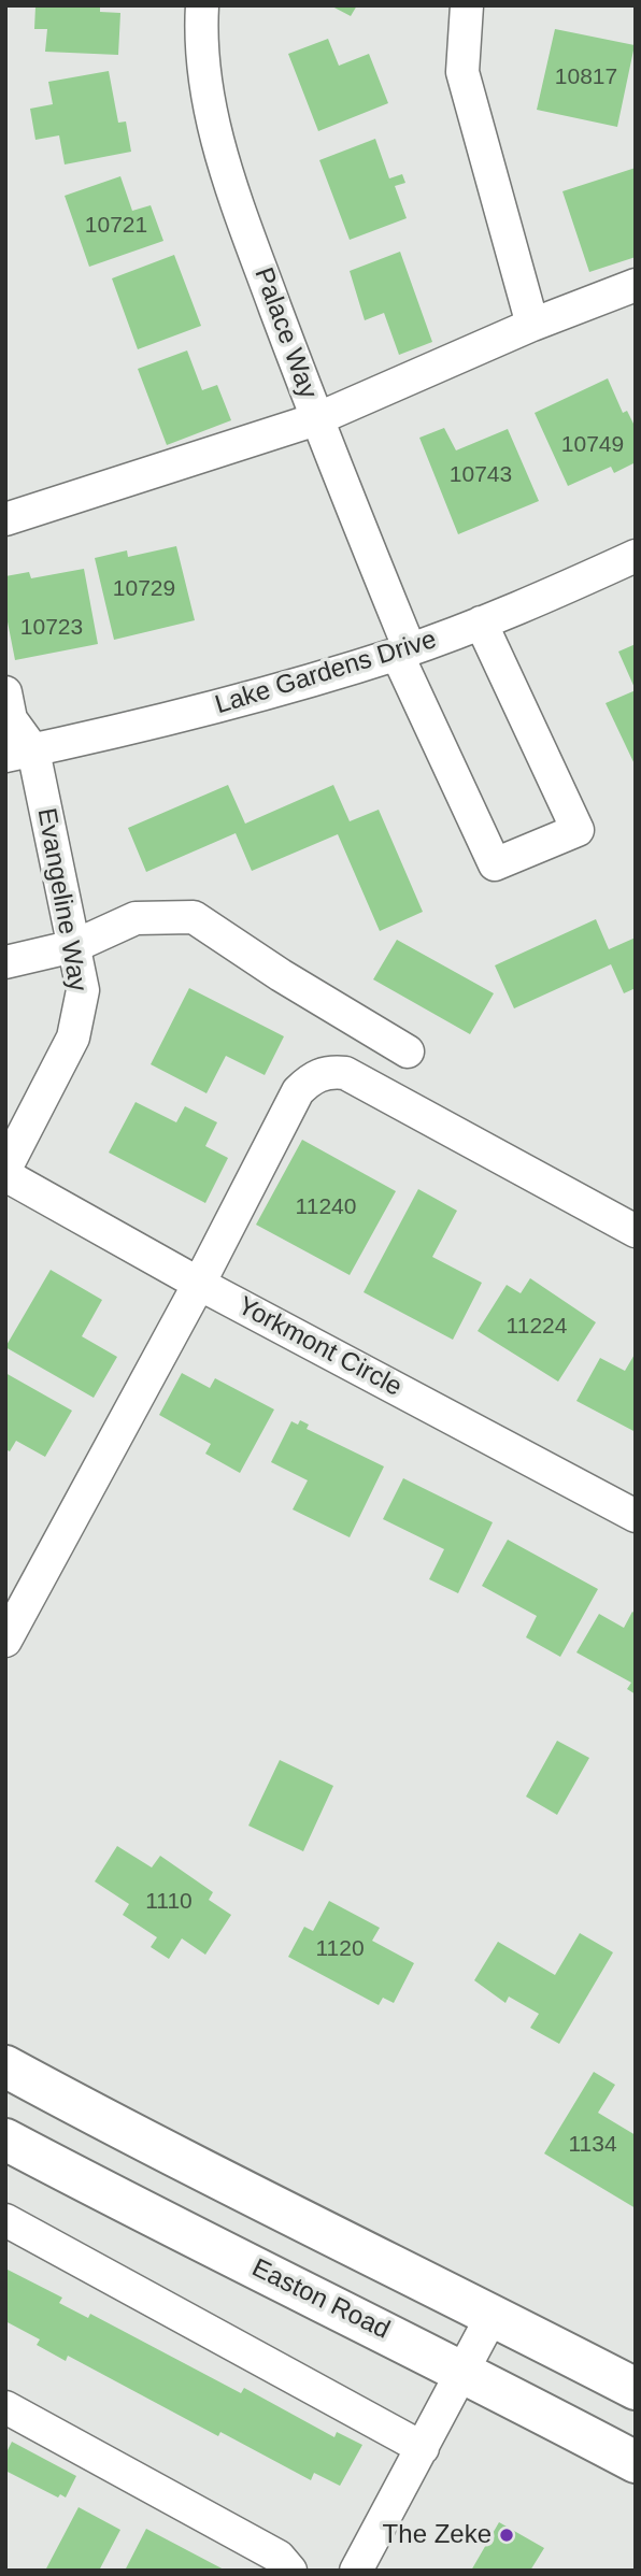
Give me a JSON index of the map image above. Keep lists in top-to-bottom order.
{
  "streets": {
    "main road": ["Easton Road"],
    "street": [
      "Palace Way",
      "Lake Gardens Drive",
      "Evangeline Way",
      "Yorkmont Circle"
    ]
  },
  "crossings": [
    ["Palace Way", "Lake Gardens Drive"],
    ["Lake Gardens Drive", "Evangeline Way"]
  ],
  "places": ["The Zeke"],
  "house_numbers": [
    "10817",
    "10721",
    "10749",
    "10743",
    "10729",
    "10723",
    "11240",
    "11224",
    "1110",
    "1120",
    "1134"
  ]
}
